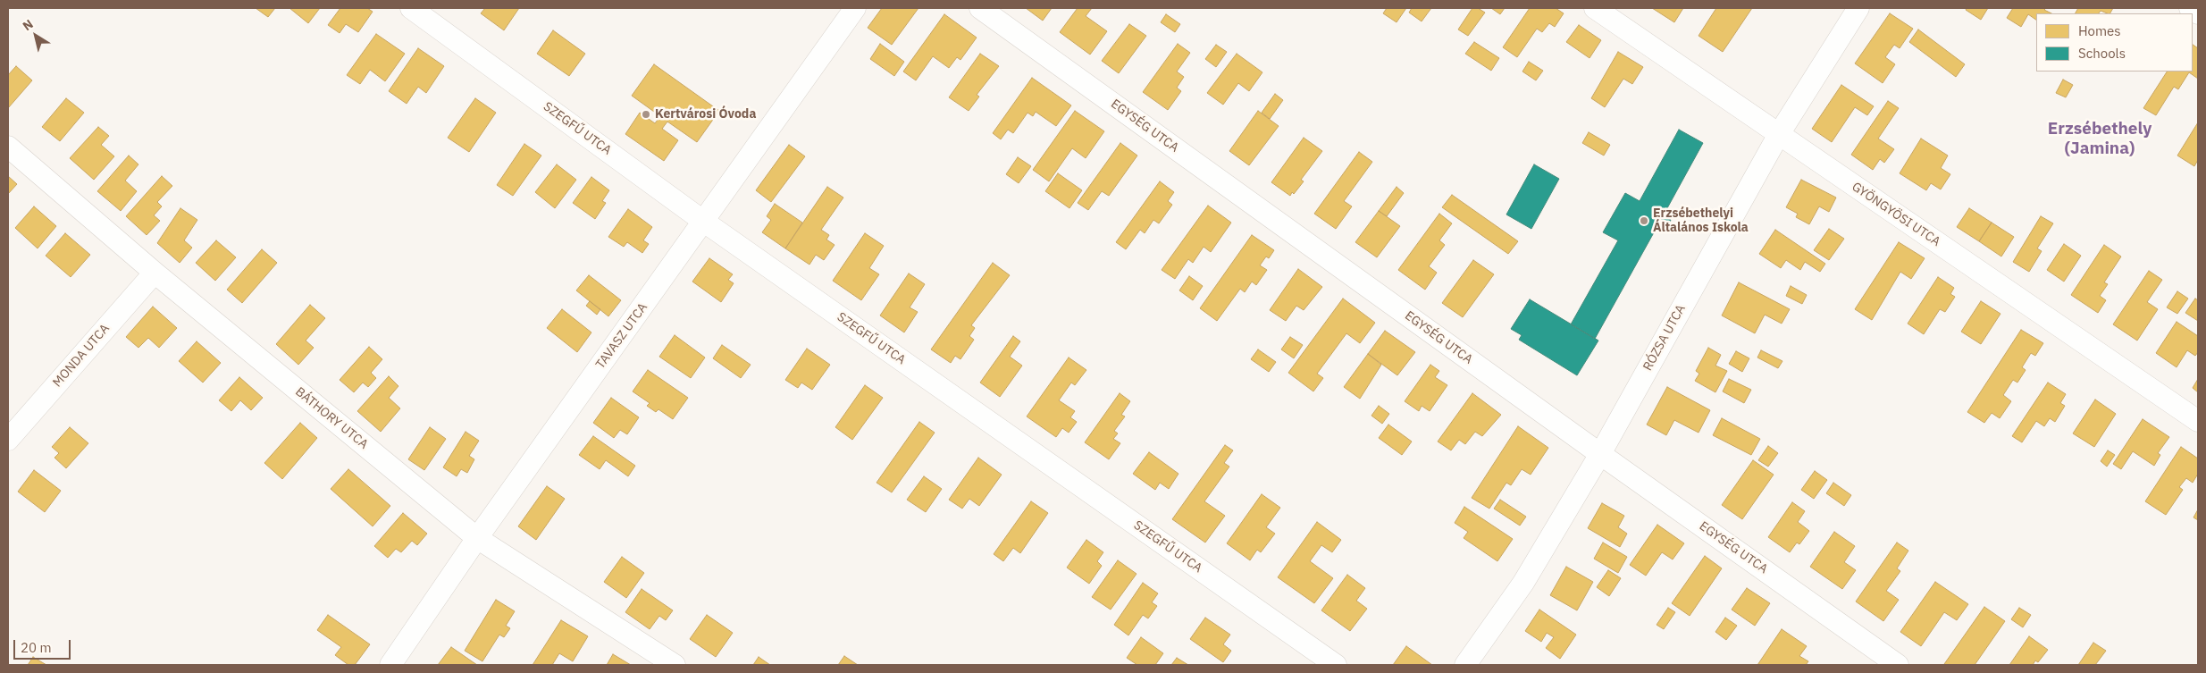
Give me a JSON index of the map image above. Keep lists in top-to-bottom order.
{
  "streets": {
    "street": [
      "EGYSÉG UTCA",
      "SZEGFŰ UTCA",
      "GYÖNGYÖSI UTCA",
      "TAVASZ UTCA",
      "RÓZSA UTCA",
      "MONDA UTCA",
      "BÁTHORY UTCA"
    ]
  },
  "crossings": [
    ["EGYSÉG UTCA", "RÓZSA UTCA"],
    ["SZEGFŰ UTCA", "TAVASZ UTCA"],
    ["GYÖNGYÖSI UTCA", "RÓZSA UTCA"],
    ["TAVASZ UTCA", "BÁTHORY UTCA"],
    ["MONDA UTCA", "BÁTHORY UTCA"]
  ],
  "districts": ["Erzsébethely (Jamina)"],
  "places": ["Kertvárosi Óvoda", "Erzsébethelyi Általános Iskola"],
  "legend": ["Homes", "Schools"],
  "scale_bar": "20 m",
  "north": "top left"
}
